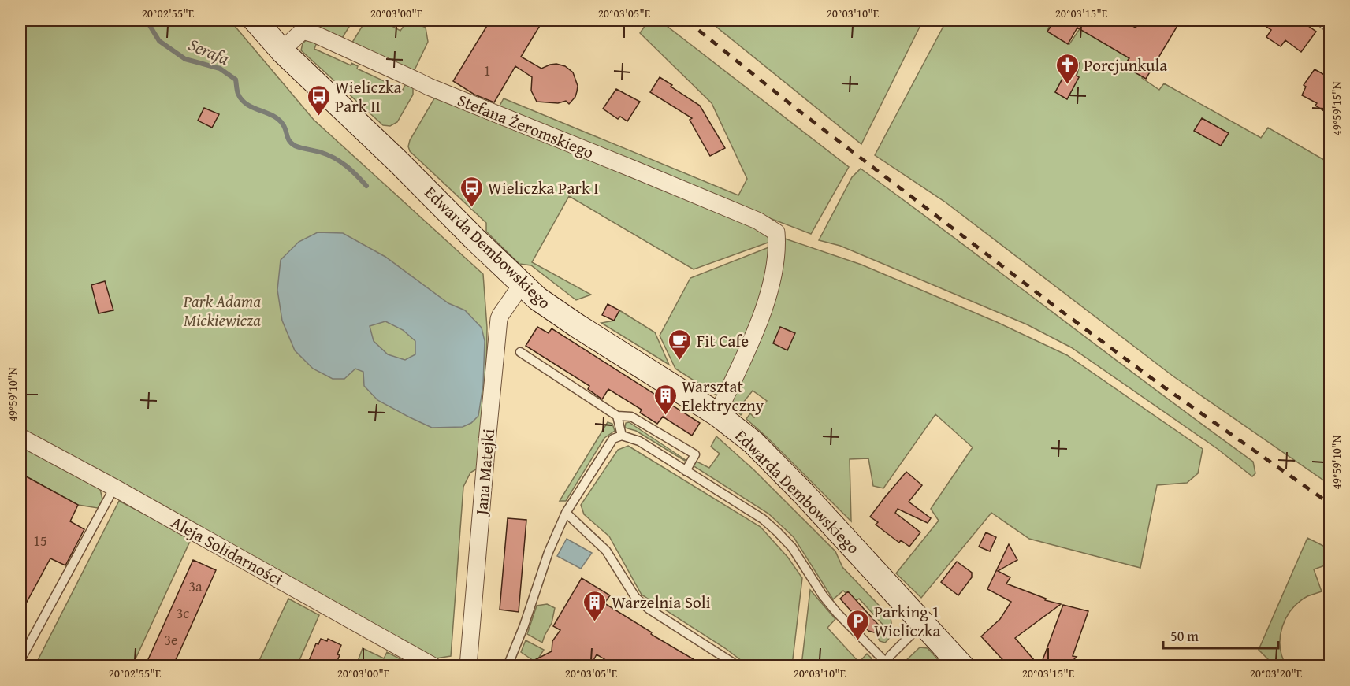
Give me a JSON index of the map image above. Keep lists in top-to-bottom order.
{
  "streets": {
    "street": [
      "Stefana Żeromskiego",
      "Edwarda Dembowskiego",
      "Jana Matejki",
      "Aleja Solidarności"
    ]
  },
  "crossings": [
    ["Stefana Żeromskiego", "Edwarda Dembowskiego"],
    ["Edwarda Dembowskiego", "Jana Matejki"]
  ],
  "water": ["Serafa"],
  "parks": ["Park Adama Mickiewicza"],
  "places": {
    "church": ["Porcjunkula"],
    "bus stop": ["Wieliczka Park II", "Wieliczka Park I"],
    "cafe": ["Fit Cafe"],
    "building": ["Warsztat Elektryczny", "Warzelnia Soli"],
    "parking": ["Parking 1 Wieliczka"]
  },
  "house_numbers": [
    "1",
    "15",
    "3a",
    "3c",
    "3e"
  ],
  "scale_bar": "50 m",
  "coordinates": [
    "20°02'55\"E",
    "20°03'00\"E",
    "20°03'05\"E",
    "20°03'10\"E",
    "20°03'15\"E",
    "49°59'15\"N",
    "49°59'10\"N",
    "20°03'20\"E"
  ]
}
